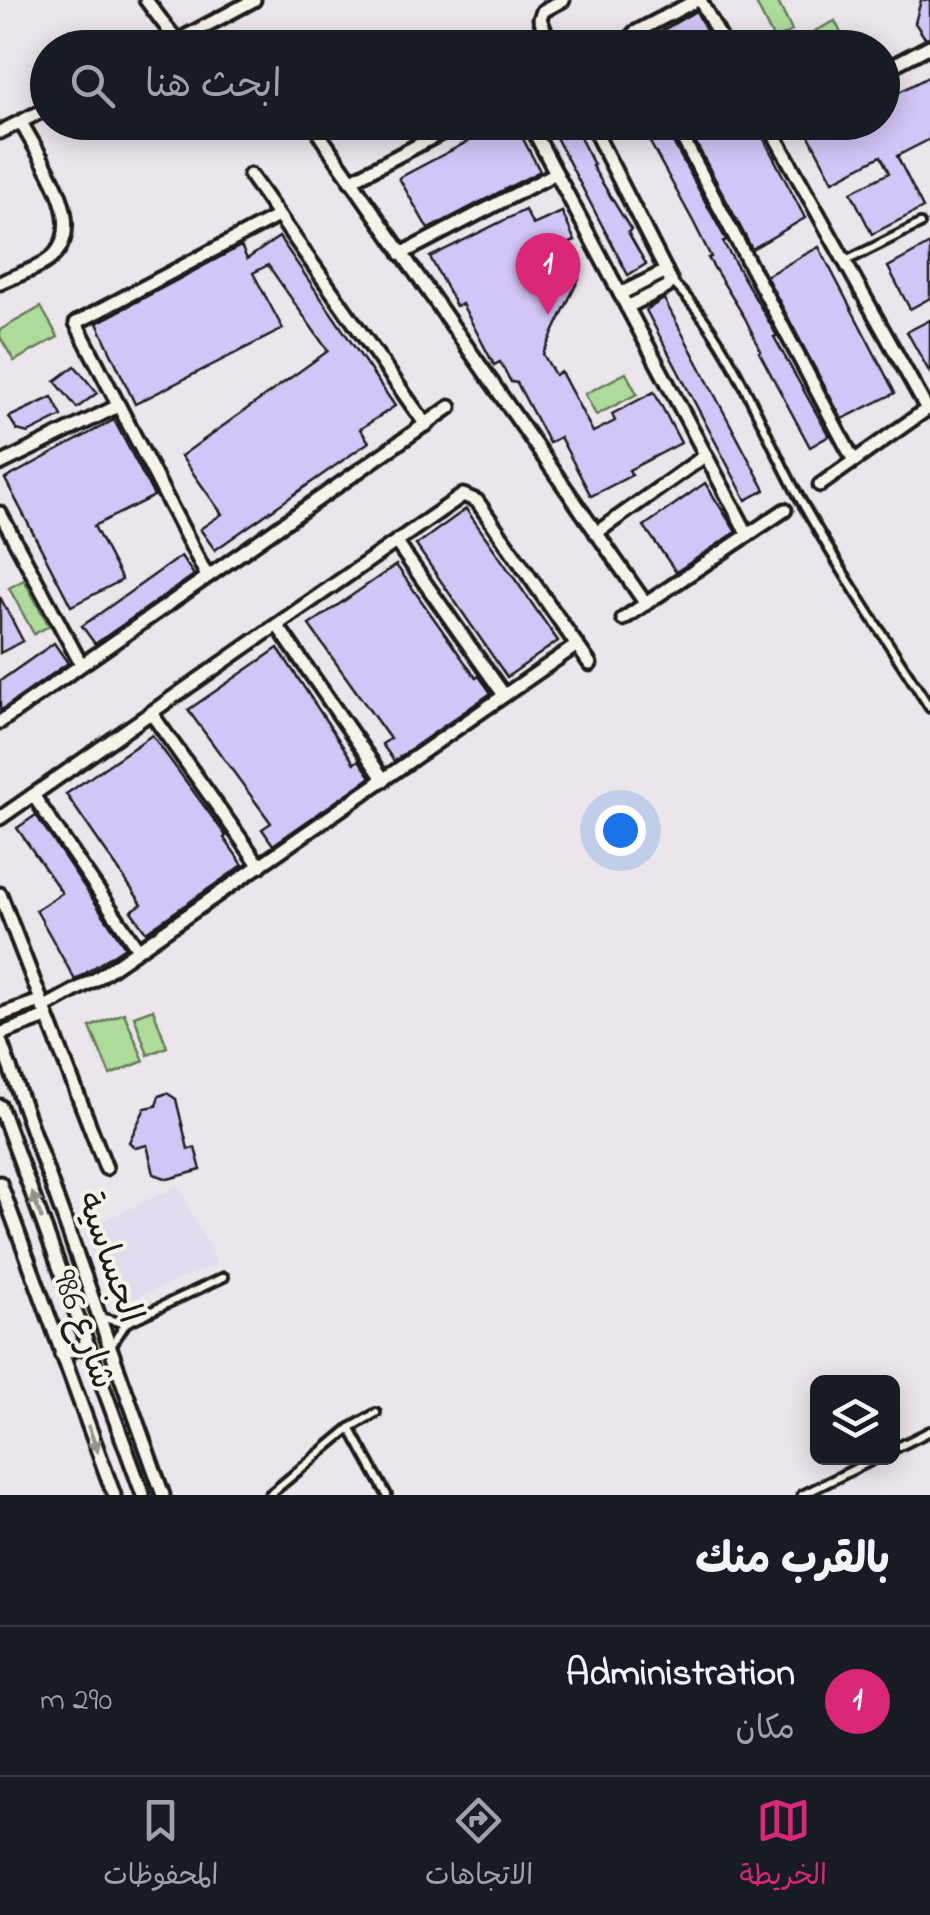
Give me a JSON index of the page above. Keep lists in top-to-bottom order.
{
  "streets": {
    "street": ["الجساسية", "شارع 986"]
  },
  "page": {
    "search": "ابحث هنا",
    "pins": "1",
    "heading": "بالقرب منك",
    "list": [
      {
        "mark": "1",
        "name": "Administration",
        "note": "مكان",
        "value": "290 m"
      }
    ],
    "nav": ["الخريطة", "الاتجاهات", "المحفوظات"]
  }
}
